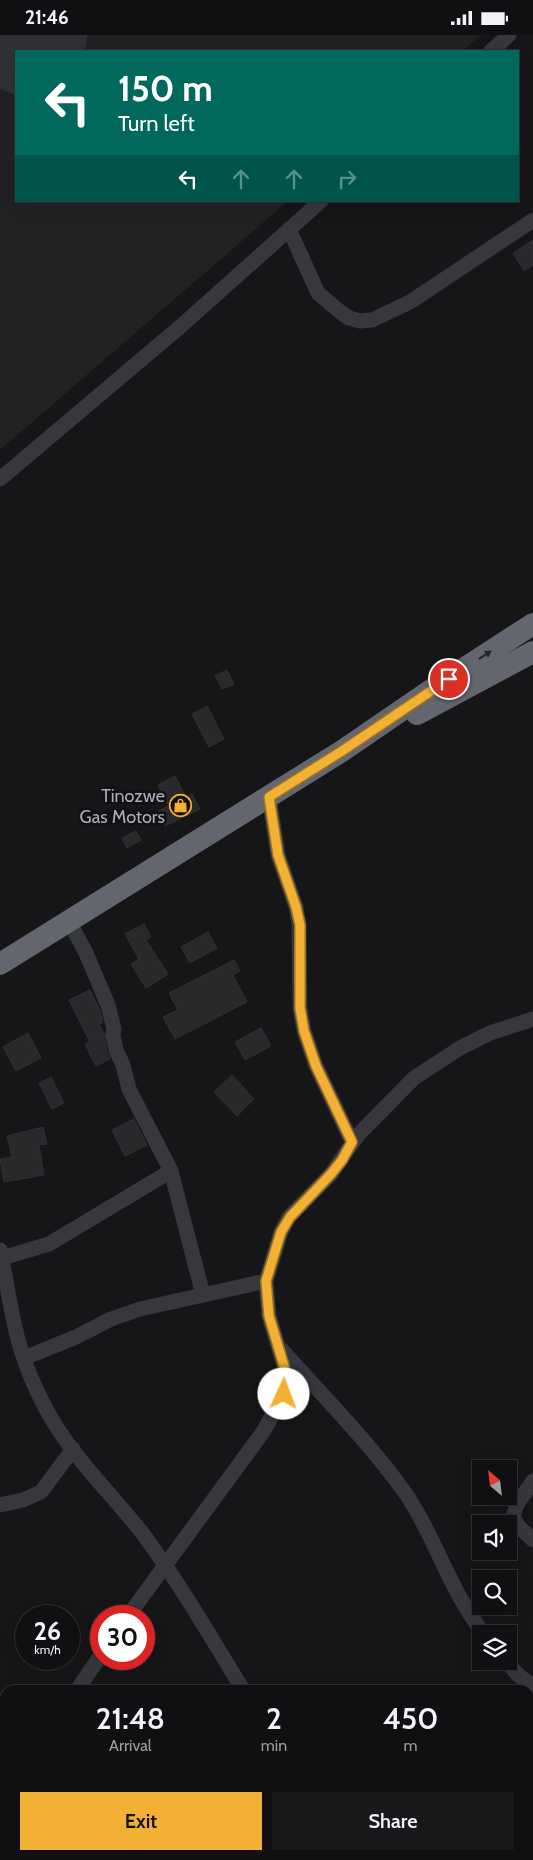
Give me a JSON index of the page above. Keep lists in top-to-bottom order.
{
  "places": {
    "shop": ["Tinozwe Gas Motors"]
  },
  "north": "top left",
  "page": {
    "status": "21:46",
    "turn": ["150 m", "Turn left"],
    "speed": "26 km/h",
    "limit": "30",
    "eta": [
      "21:48",
      "Arrival",
      "2",
      "min",
      "450",
      "m"
    ],
    "buttons": ["Exit", "Share"]
  }
}
